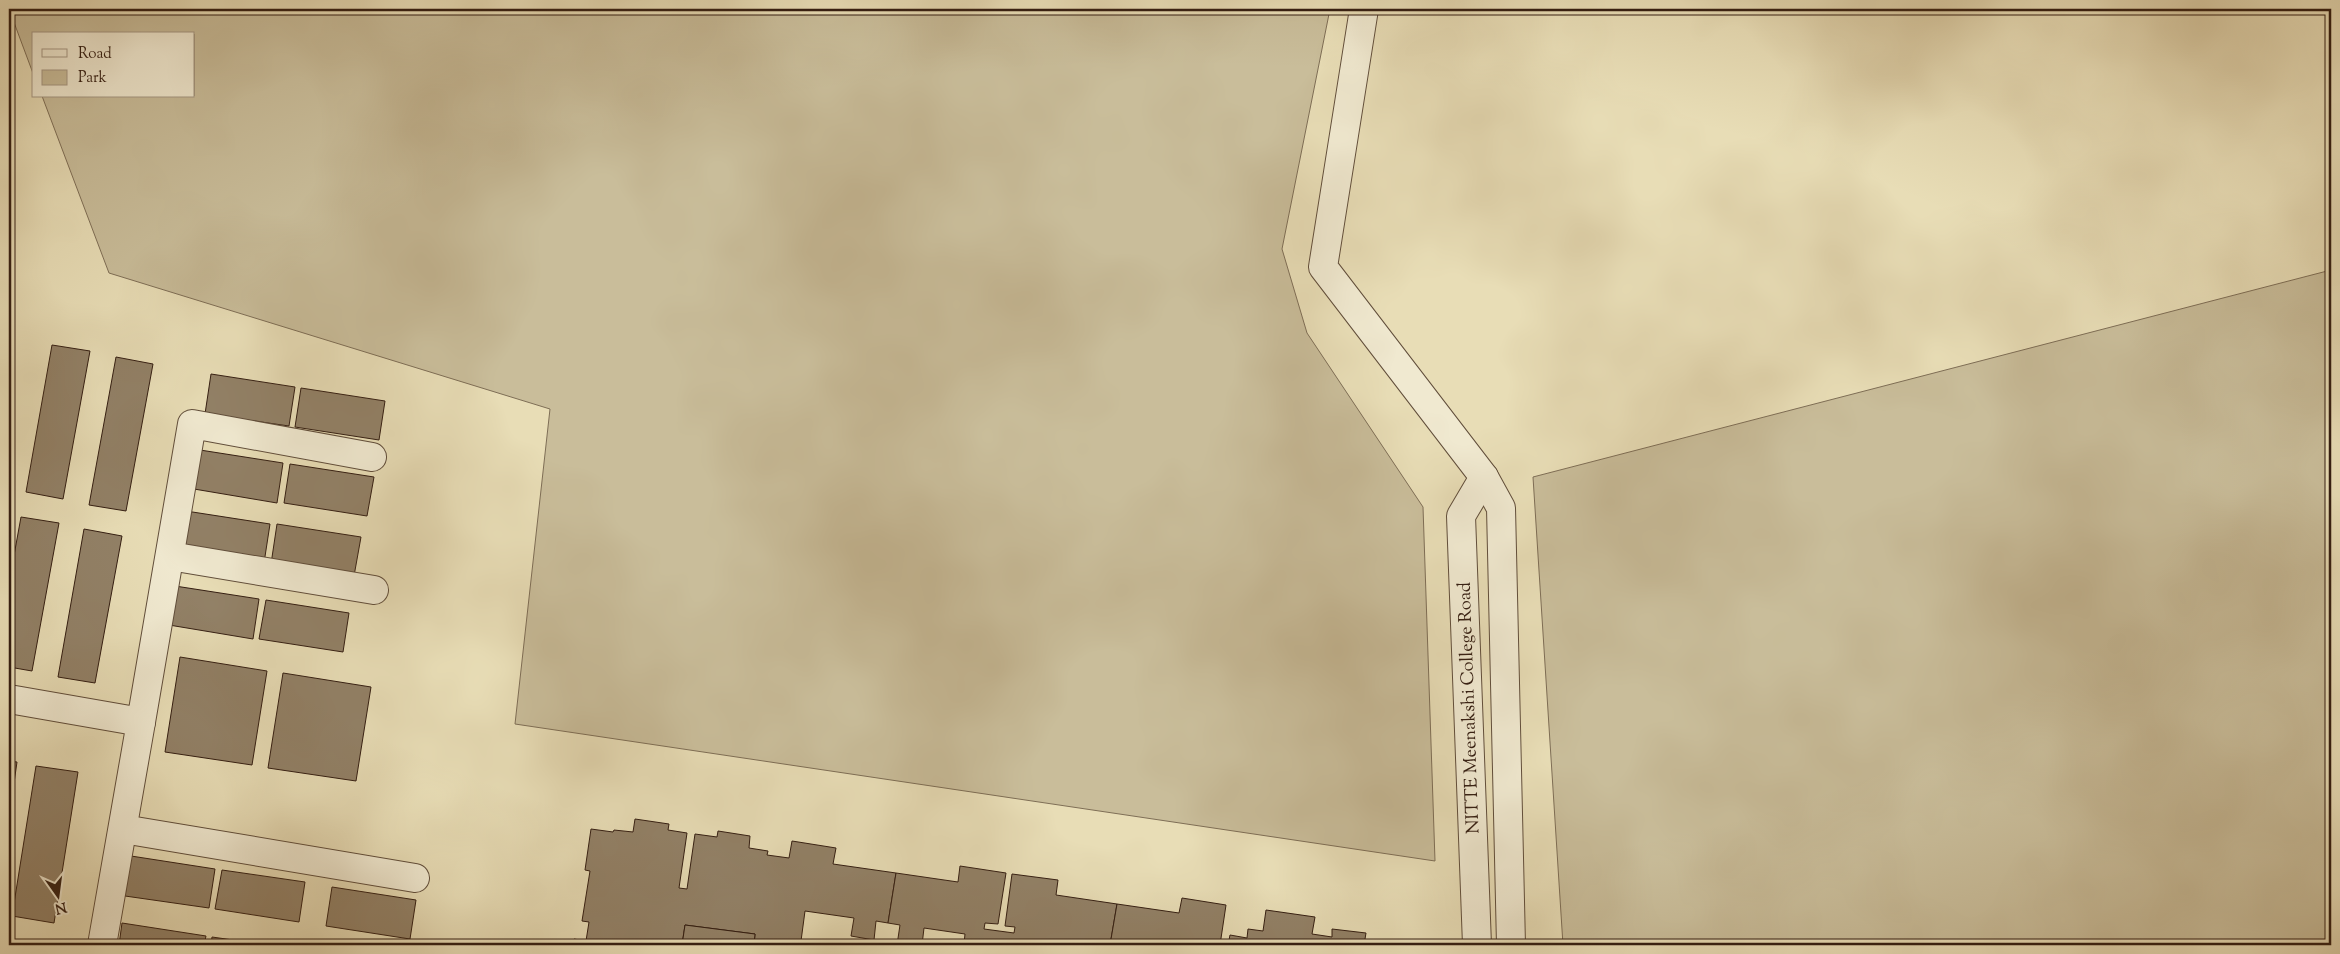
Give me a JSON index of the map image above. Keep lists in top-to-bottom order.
{
  "streets": {
    "street": ["NITTE Meenakshi College Road"]
  },
  "legend": ["Road", "Park"],
  "north": "bottom"
}
